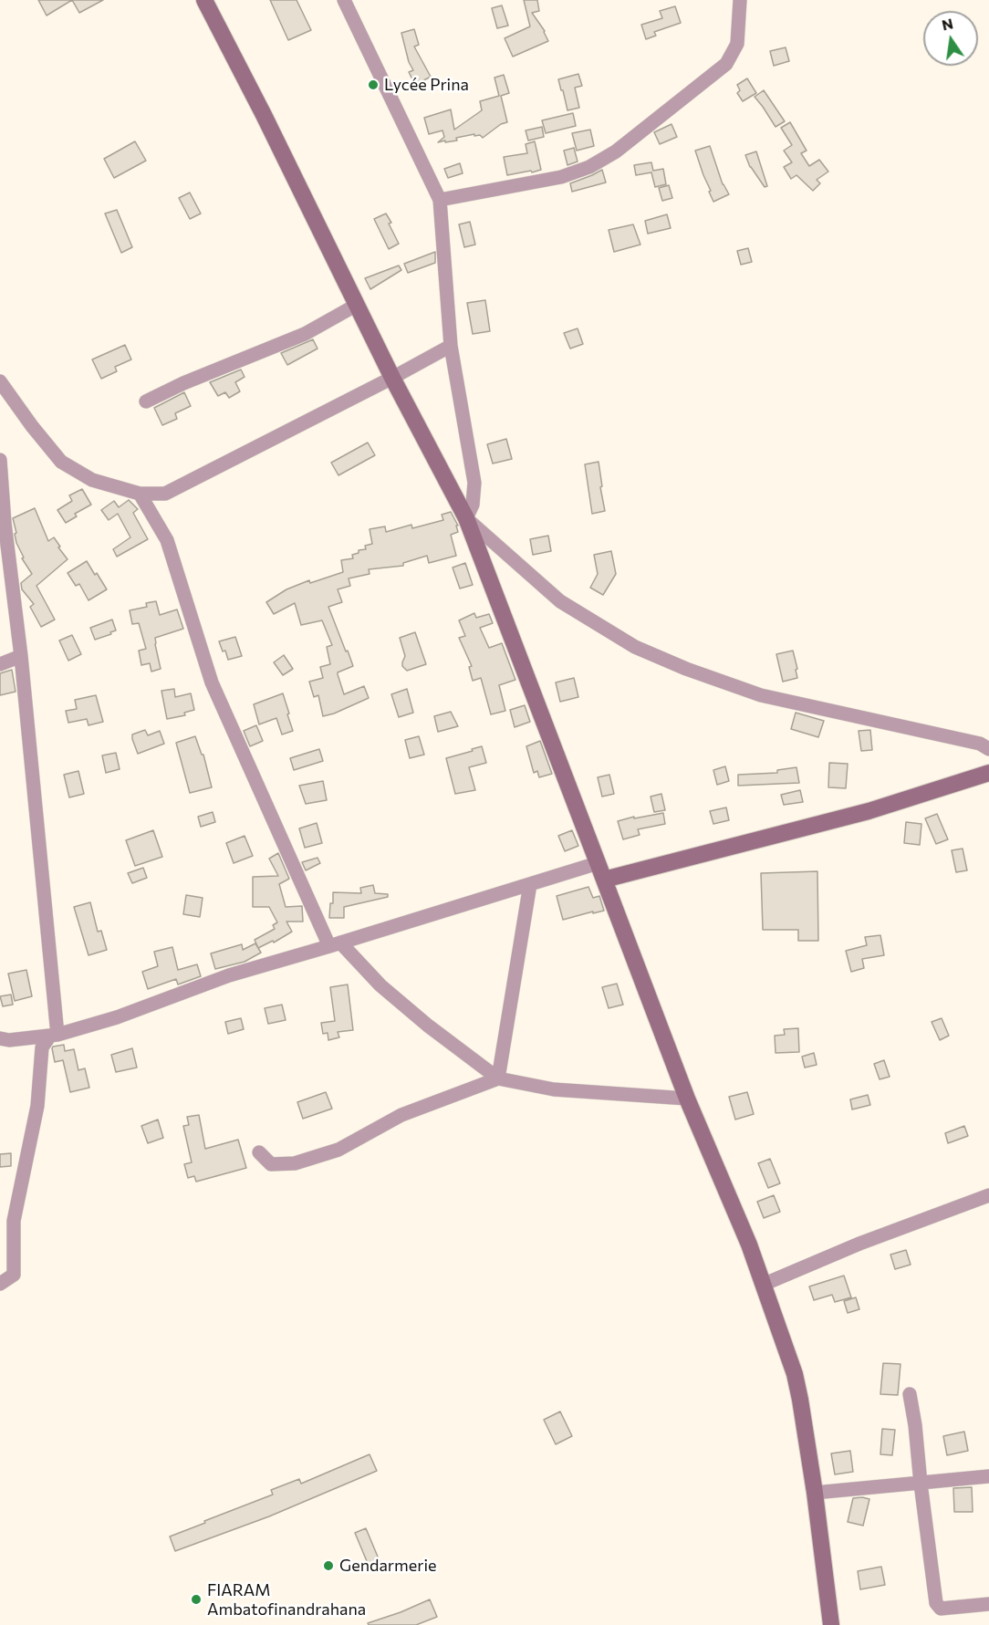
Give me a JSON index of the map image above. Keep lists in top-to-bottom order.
{
  "places": ["Lycée Prina", "Gendarmerie", "FIARAM Ambatofinandrahana"],
  "north": "top"
}
